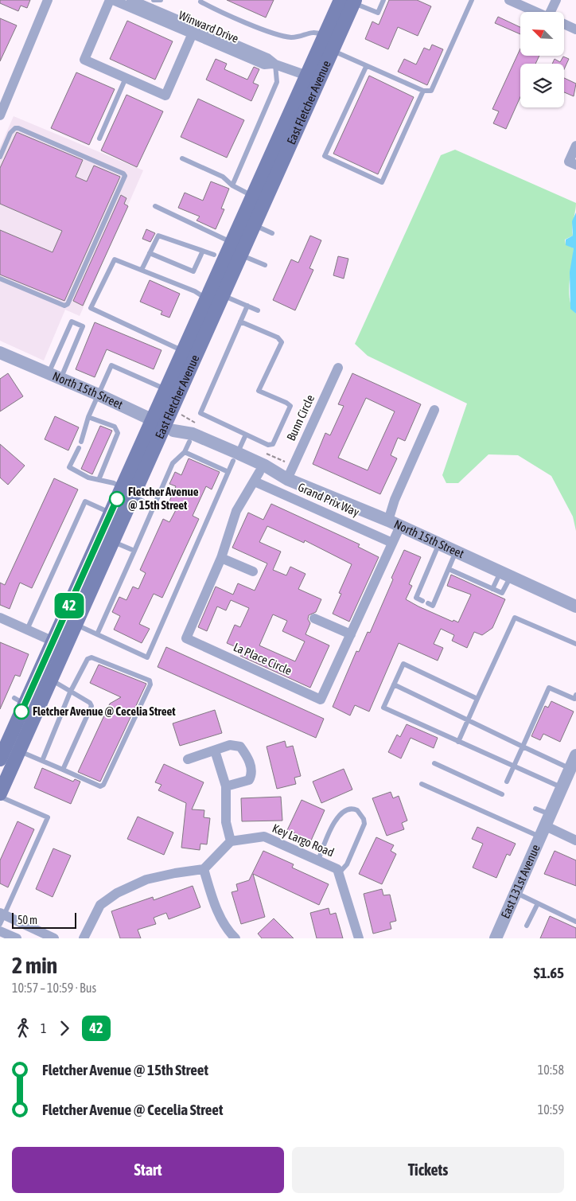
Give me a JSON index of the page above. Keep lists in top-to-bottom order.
{
  "streets": {
    "main road": ["East Fletcher Avenue"],
    "street": [
      "Winward Drive",
      "North 15th Street",
      "Bunn Circle",
      "Grand Prix Way",
      "La Place Circle",
      "Key Largo Road",
      "East 131st Avenue"
    ]
  },
  "crossings": [
    ["Winward Drive", "East Fletcher Avenue"],
    ["East Fletcher Avenue", "North 15th Street"],
    ["North 15th Street", "Bunn Circle"],
    ["North 15th Street", "Grand Prix Way"],
    ["North 15th Street", "La Place Circle"],
    ["Grand Prix Way", "La Place Circle"]
  ],
  "places": ["Fletcher Avenue @ 15th Street", "Fletcher Avenue @ Cecelia Street"],
  "lines": ["bus line 42"],
  "scale_bar": "50 m",
  "north": "top left",
  "page": {
    "on_map": "42",
    "scale": "50 m",
    "heading": ["2 min", "10:57 – 10:59 · Bus", "$1.65"],
    "legs": ["1", "42"],
    "list": [
      {
        "name": "Fletcher Avenue @ 15th Street",
        "value": "10:58"
      },
      {
        "name": "Fletcher Avenue @ Cecelia Street",
        "value": "10:59"
      }
    ],
    "buttons": ["Start", "Tickets"]
  }
}
